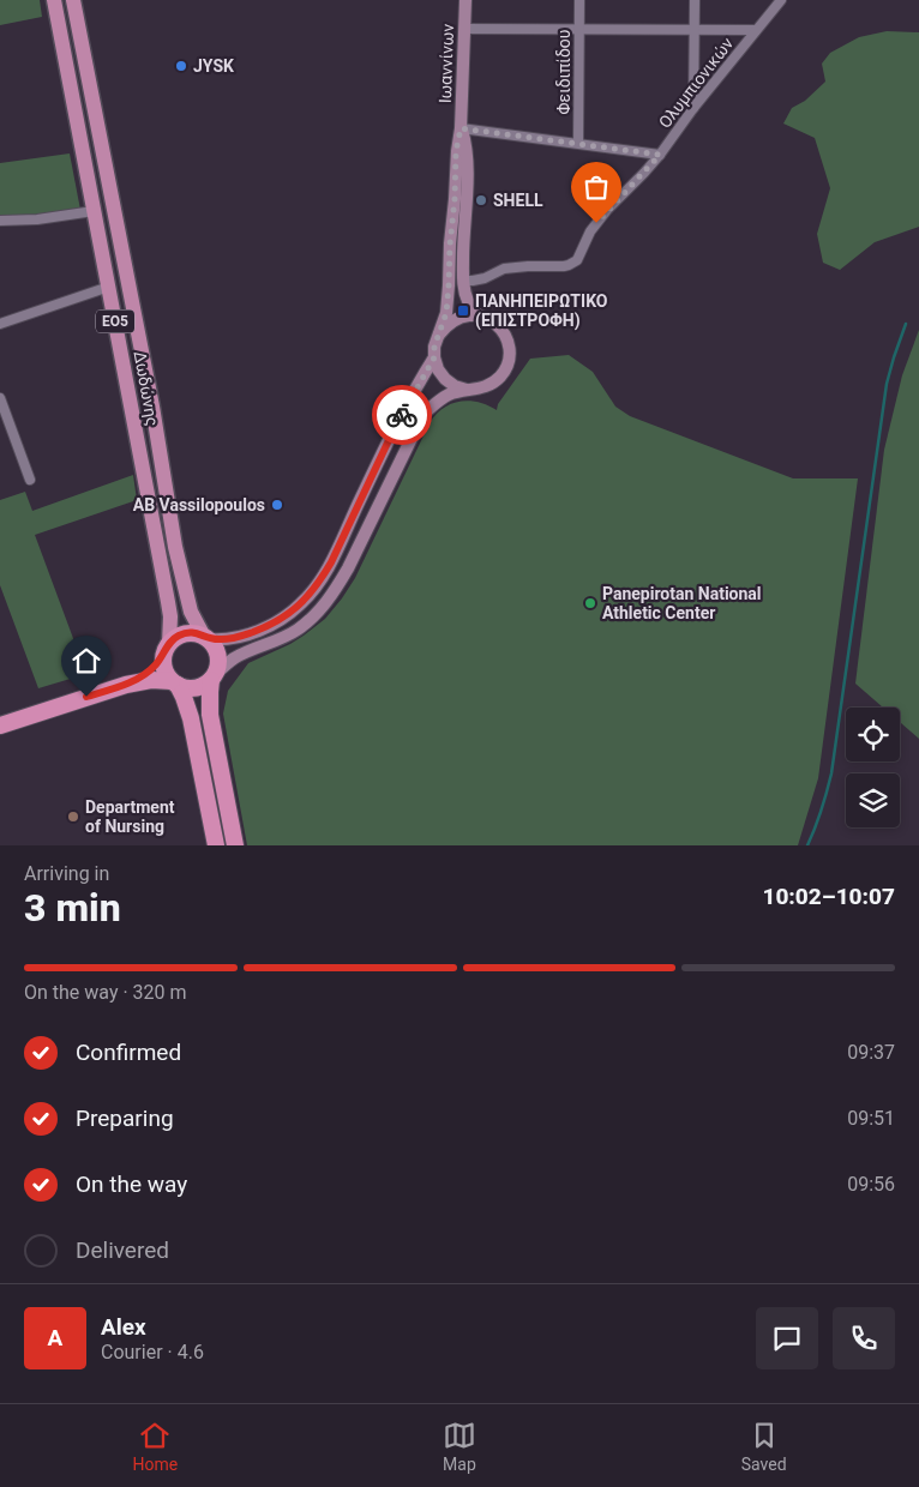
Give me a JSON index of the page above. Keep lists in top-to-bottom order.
{
  "streets": {
    "highway": ["ΕΟ5"],
    "main road": ["Ιωαννίνων", "Δωδώνης"],
    "street": ["Φειδιπίδου", "Ολυμπιονικών"]
  },
  "crossings": [
    ["ΕΟ5", "Δωδώνης"]
  ],
  "places": {
    "other": [
      "JYSK",
      "SHELL",
      "AB Vassilopoulos",
      "Panepirotan National Athletic Center",
      "Department of Nursing"
    ],
    "transit": ["ΠΑΝΗΠΕΙΡΩΤΙΚΟ (ΕΠΙΣΤΡΟΦΗ)"]
  },
  "page": {
    "heading": ["3 min", "Arriving in", "10:02–10:07"],
    "panel": ["Alex", "Courier · 4.6"],
    "bar": "On the way · 320 m",
    "list": [
      ["Confirmed", "09:37"],
      ["Preparing", "09:51"],
      ["On the way", "09:56"],
      "Delivered"
    ],
    "round": "A",
    "tabs": ["Home", "Map", "Saved"]
  }
}
